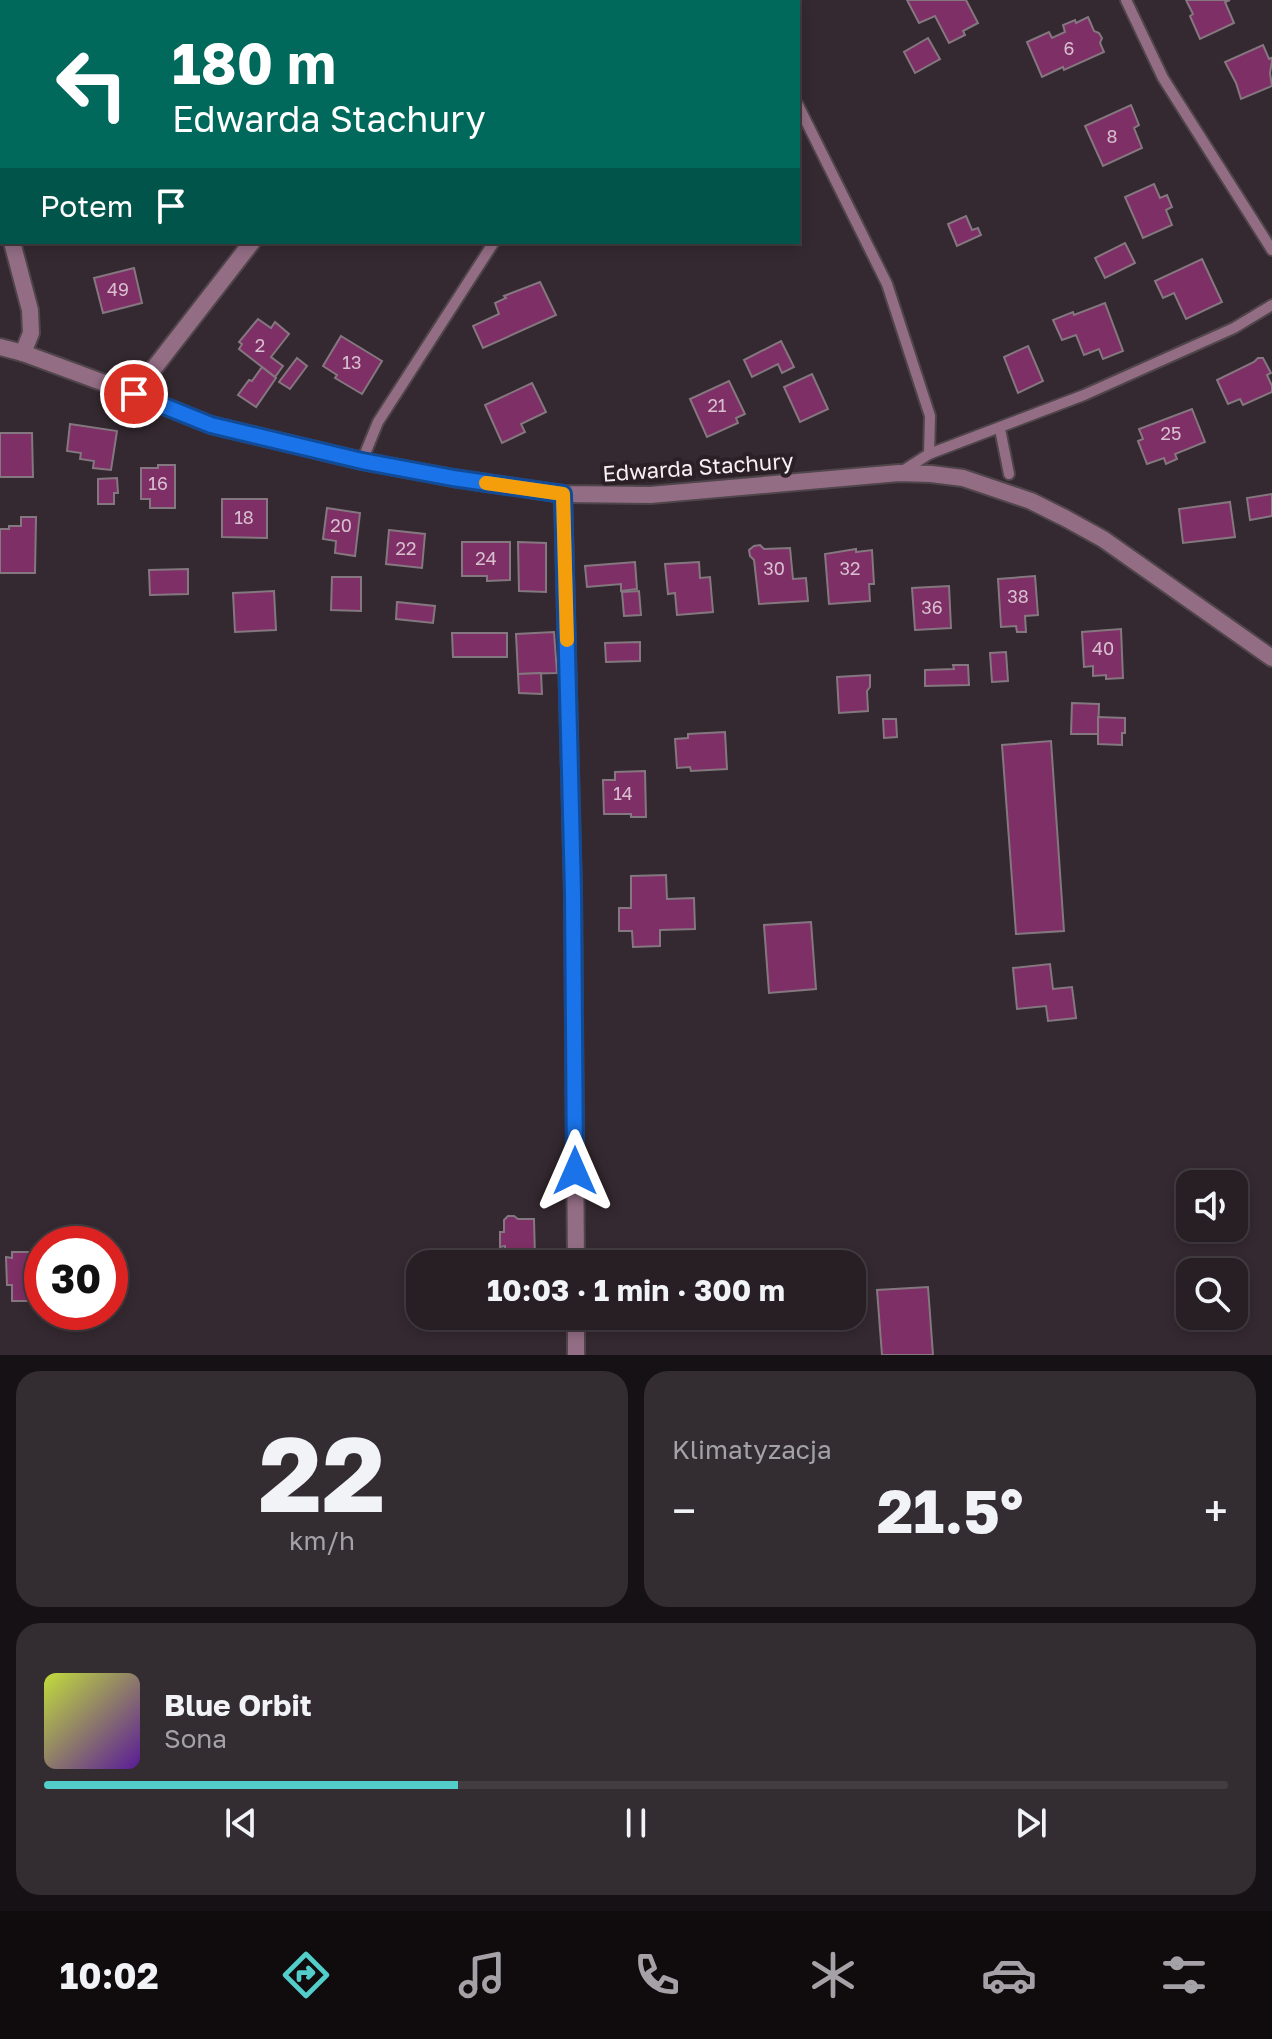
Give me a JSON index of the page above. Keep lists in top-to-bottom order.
{
  "streets": {
    "street": ["Edwarda Stachury"]
  },
  "house_numbers": [
    "6",
    "8",
    "49",
    "2",
    "13",
    "21",
    "25",
    "16",
    "18",
    "20",
    "22",
    "24",
    "30",
    "32",
    "38",
    "36",
    "40",
    "14"
  ],
  "page": {
    "turn": ["180 m", "Edwarda Stachury"],
    "then": "Potem",
    "limit": "30",
    "trip": "10:03 · 1 min · 300 m",
    "tile": [
      ["22", "km/h"],
      "Klimatyzacja"
    ],
    "heat": ["−", "21.5°", "+"],
    "song": ["Blue Orbit", "Sona"],
    "tabs": "10:02"
  }
}
